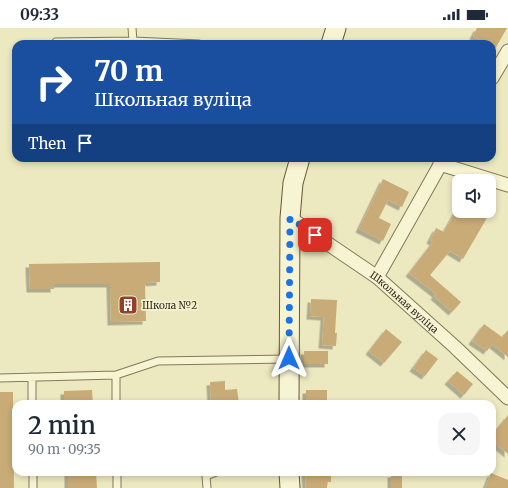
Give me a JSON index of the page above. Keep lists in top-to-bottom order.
{
  "streets": {
    "street": ["Школьная вуліца"]
  },
  "places": {
    "building": ["Школа №2"]
  },
  "page": {
    "status": "09:33",
    "turn": ["70 m", "Школьная вуліца"],
    "then": "Then",
    "heading": ["2 min", "90 m · 09:35"]
  }
}
